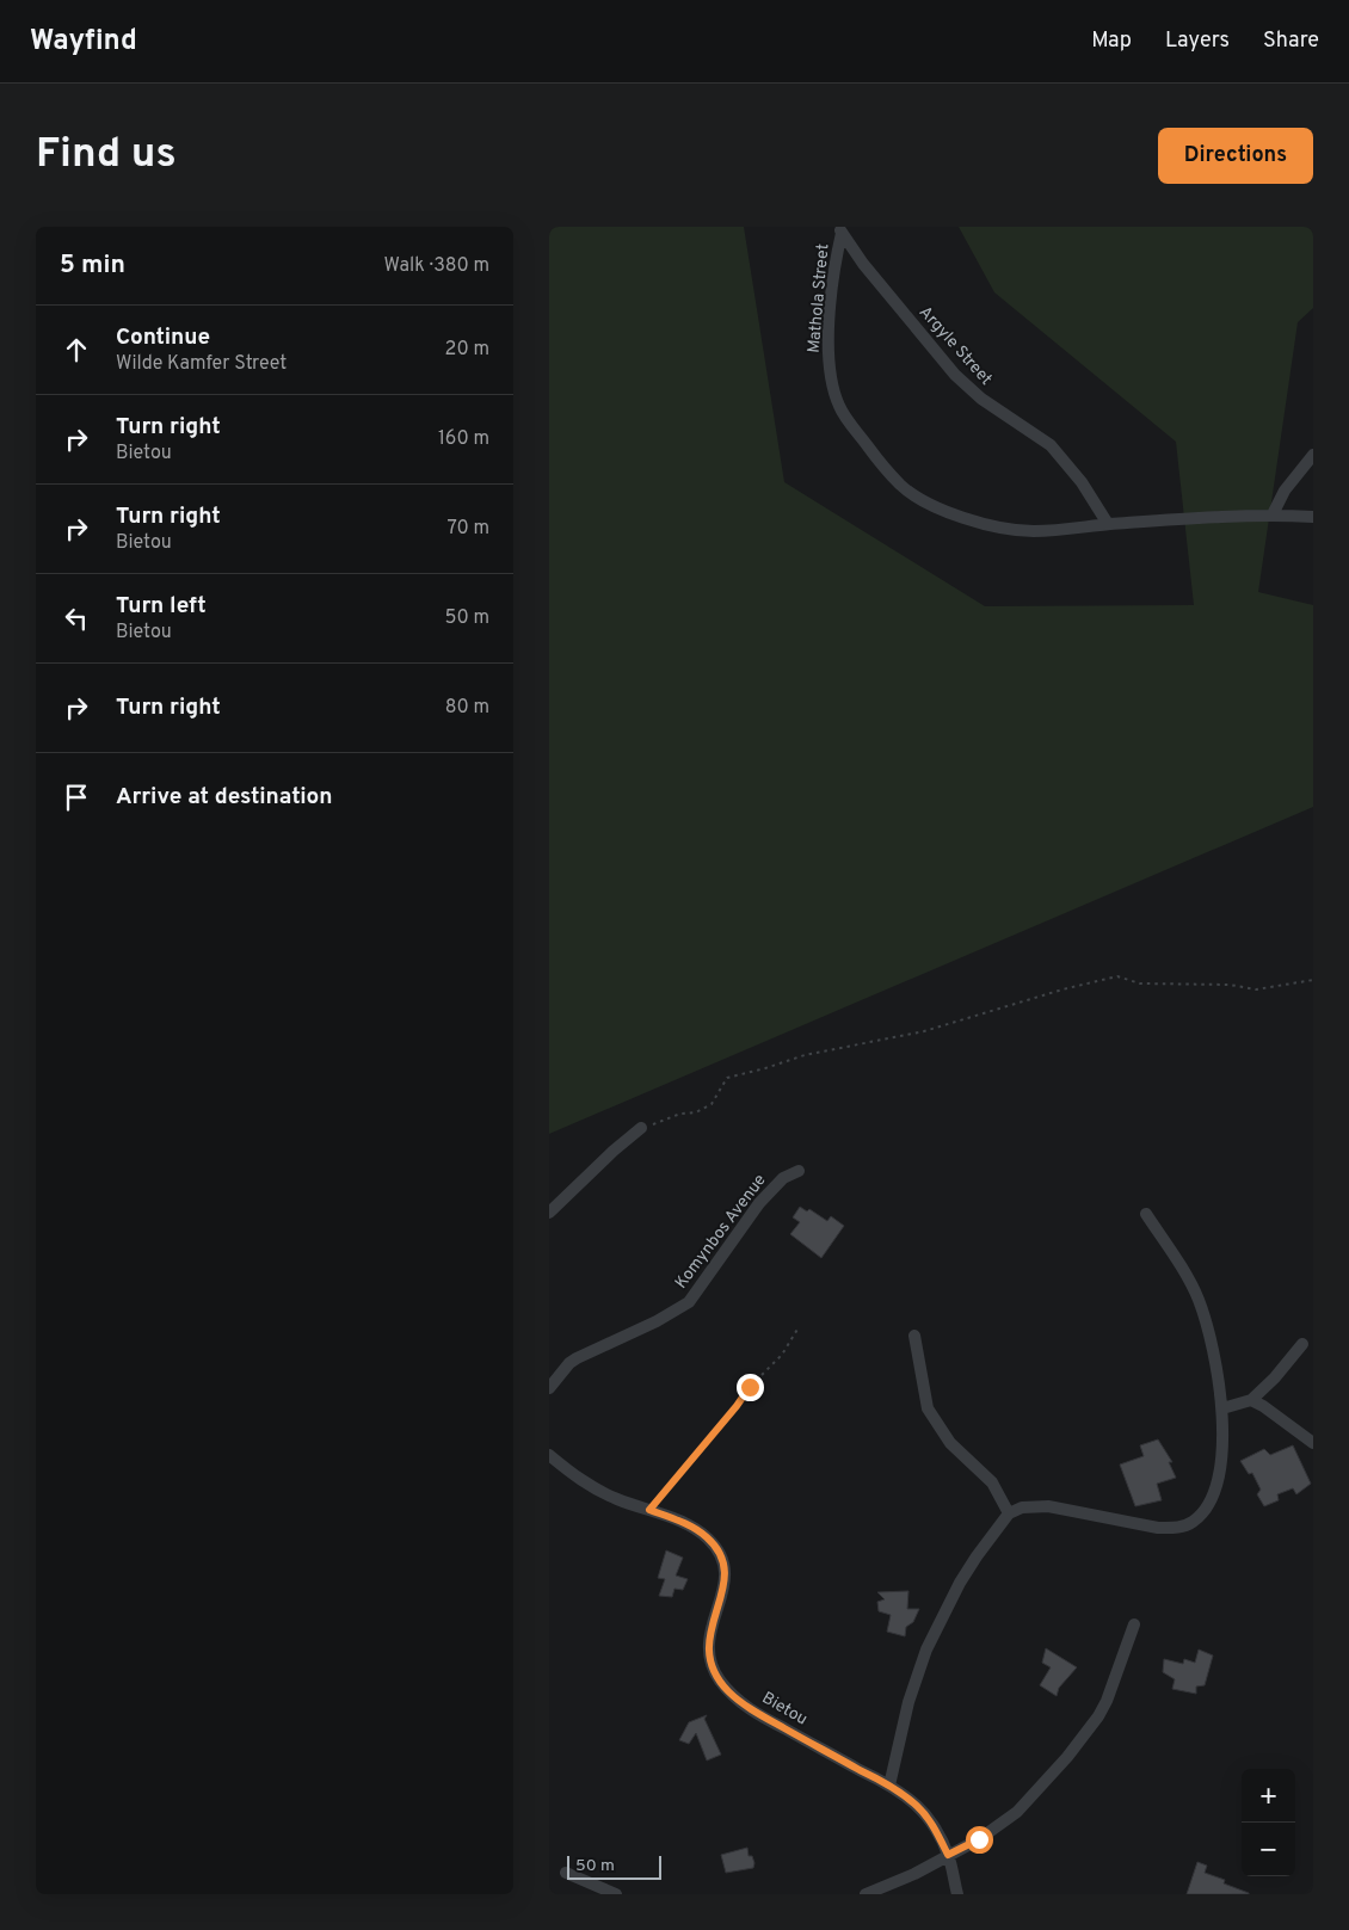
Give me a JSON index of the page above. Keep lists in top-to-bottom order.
{
  "streets": {
    "street": [
      "Mathola Street",
      "Argyle Street",
      "Komynbos Avenue",
      "Bietou"
    ]
  },
  "crossings": [
    ["Mathola Street", "Argyle Street"]
  ],
  "scale_bar": "50 m",
  "page": {
    "header": "Wayfind",
    "nav": ["Map", "Layers", "Share"],
    "buttons": "Directions",
    "title": "Find us",
    "heading": ["5 min", "Walk · 380 m"],
    "list": [
      ["Continue", "Wilde Kamfer Street", "20 m"],
      ["Turn right", "Bietou", "160 m"],
      ["Turn right", "Bietou", "70 m"],
      ["Turn left", "Bietou", "50 m"],
      ["Turn right", "80 m"],
      "Arrive at destination"
    ],
    "map_buttons": ["+", "−"],
    "scale": "50 m"
  }
}
